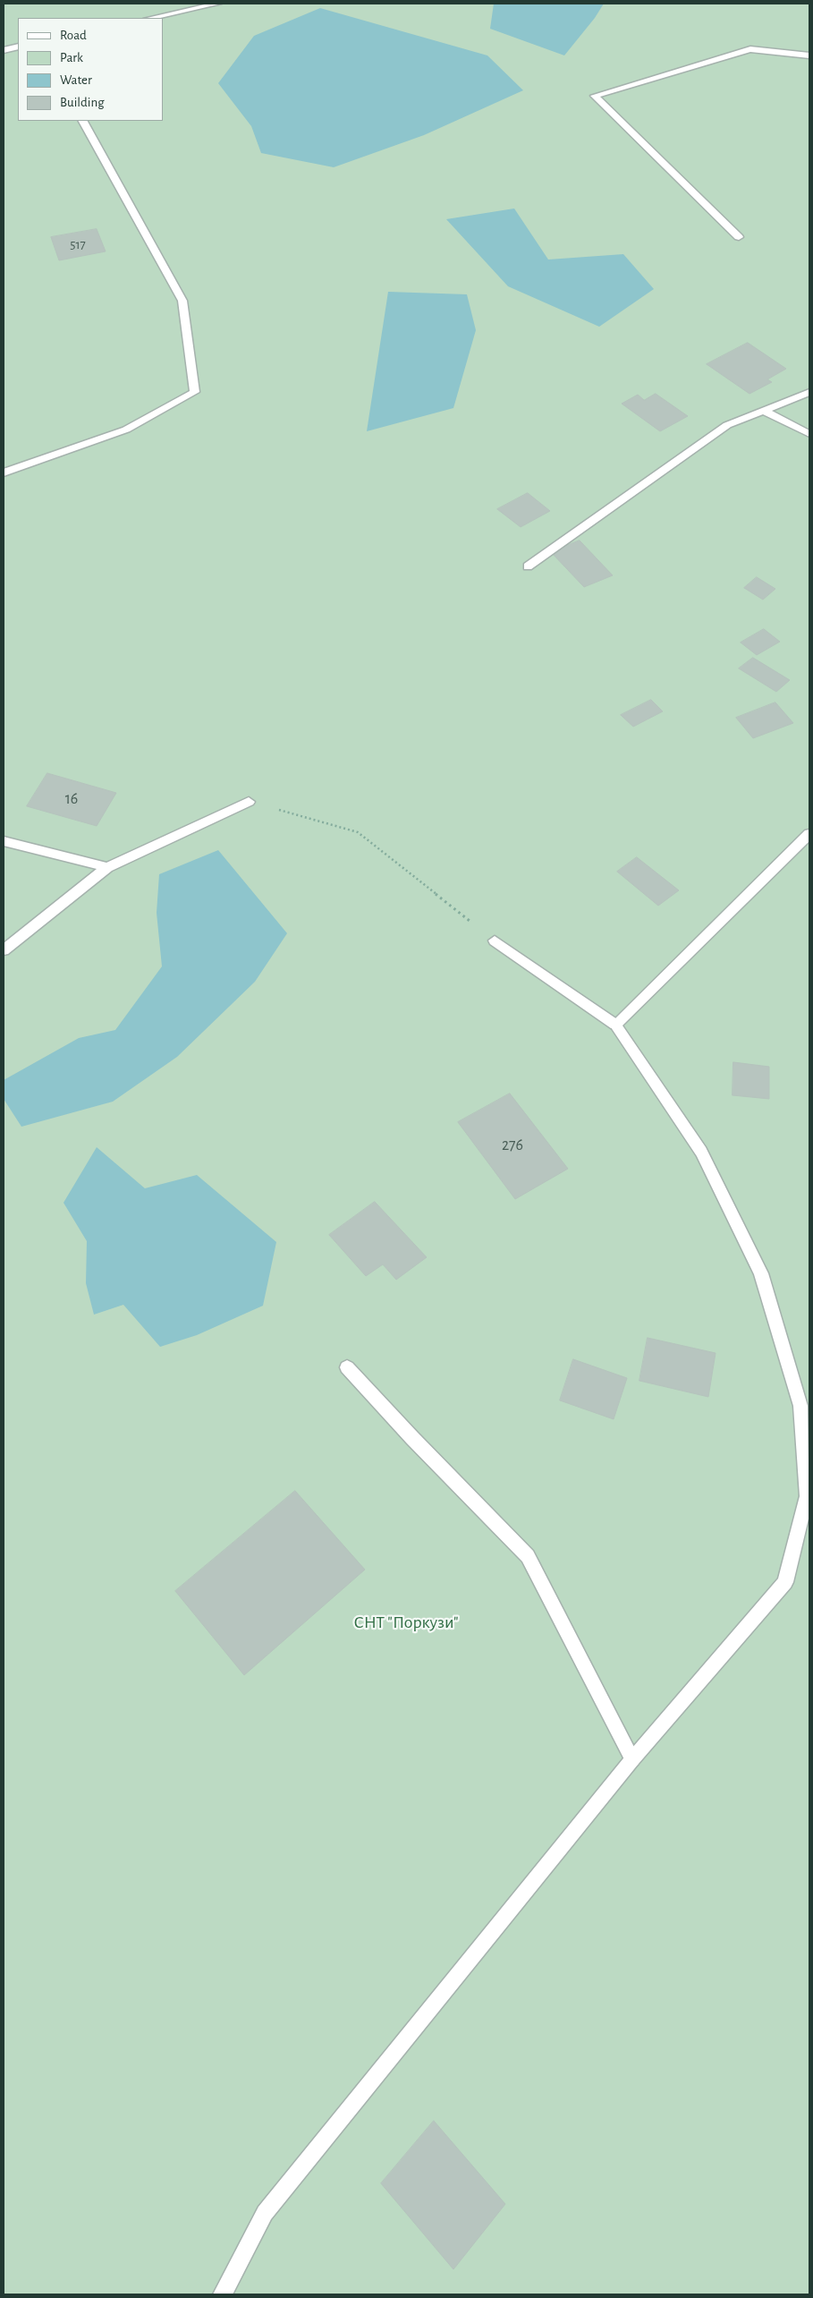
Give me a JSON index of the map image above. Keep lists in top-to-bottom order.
{
  "parks": ["СНТ \"Поркузи\""],
  "house_numbers": ["517", "16", "276"],
  "legend": [
    "Road",
    "Park",
    "Water",
    "Building"
  ]
}
